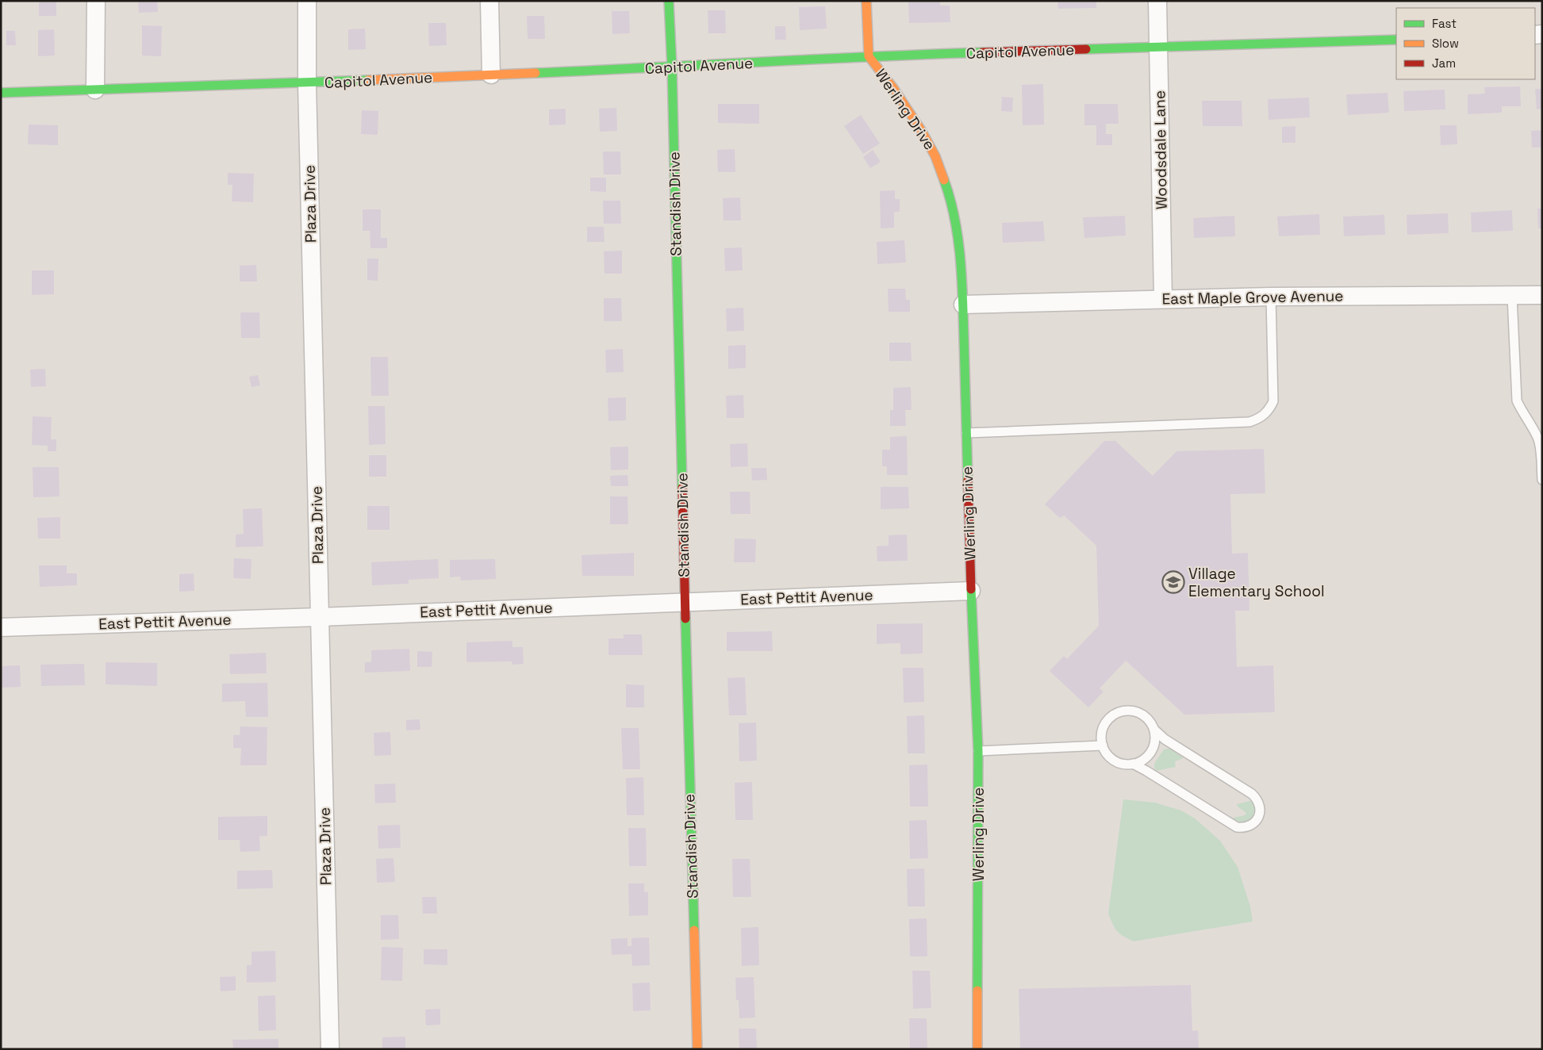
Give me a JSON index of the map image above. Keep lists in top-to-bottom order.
{
  "streets": {
    "street": [
      "Capitol Avenue",
      "Werling Drive",
      "Woodsdale Lane",
      "Plaza Drive",
      "Standish Drive",
      "East Maple Grove Avenue",
      "East Pettit Avenue"
    ]
  },
  "crossings": [
    ["Capitol Avenue", "Werling Drive"],
    ["Capitol Avenue", "Woodsdale Lane"],
    ["Capitol Avenue", "Plaza Drive"],
    ["Capitol Avenue", "Standish Drive"],
    ["Werling Drive", "East Maple Grove Avenue"],
    ["Werling Drive", "East Pettit Avenue"],
    ["Woodsdale Lane", "East Maple Grove Avenue"],
    ["Plaza Drive", "East Pettit Avenue"],
    ["Standish Drive", "East Pettit Avenue"]
  ],
  "places": {
    "school or university": ["Village Elementary School"]
  },
  "legend": ["Fast", "Slow", "Jam"]
}
